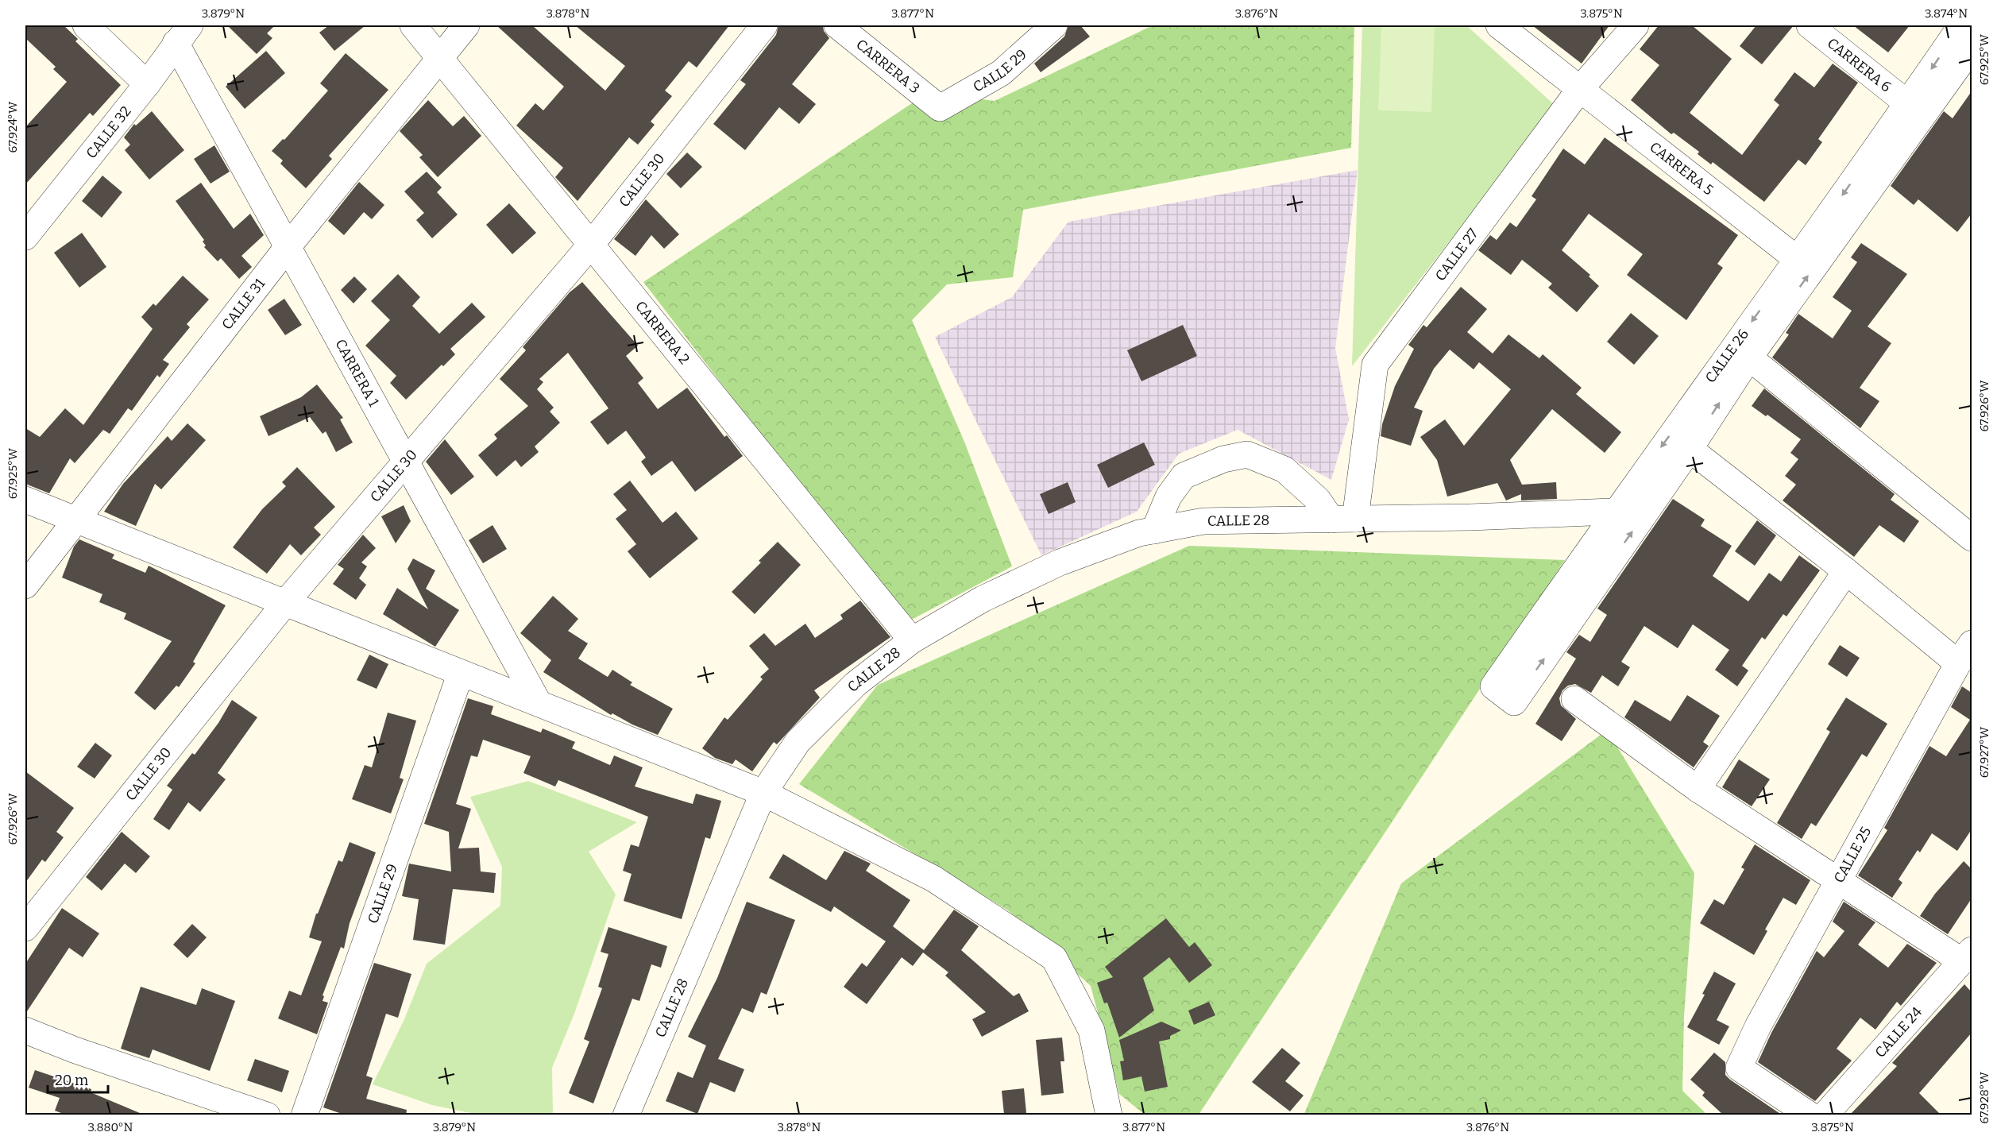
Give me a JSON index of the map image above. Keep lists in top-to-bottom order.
{
  "streets": {
    "street": [
      "CARRERA 6",
      "CARRERA 3",
      "CALLE 29",
      "CALLE 32",
      "CARRERA 5",
      "CALLE 30",
      "CALLE 27",
      "CALLE 31",
      "CARRERA 2",
      "CALLE 26",
      "CARRERA 1",
      "CALLE 28",
      "CALLE 25",
      "CALLE 24"
    ]
  },
  "crossings": [
    ["CARRERA 6", "CALLE 26"],
    ["CARRERA 3", "CALLE 29"],
    ["CALLE 32", "CARRERA 1"],
    ["CARRERA 5", "CALLE 27"],
    ["CARRERA 5", "CALLE 26"],
    ["CALLE 30", "CARRERA 2"],
    ["CALLE 30", "CARRERA 1"],
    ["CALLE 27", "CALLE 28"],
    ["CALLE 31", "CARRERA 2"],
    ["CALLE 31", "CARRERA 1"],
    ["CARRERA 2", "CALLE 28"],
    ["CALLE 26", "CALLE 28"]
  ],
  "scale_bar": "20 m",
  "coordinates": [
    "3.879°N",
    "3.878°N",
    "3.877°N",
    "3.876°N",
    "3.875°N",
    "3.874°N",
    "67.925°W",
    "67.924°W",
    "67.926°W",
    "67.927°W",
    "67.928°W",
    "3.880°N"
  ]
}
